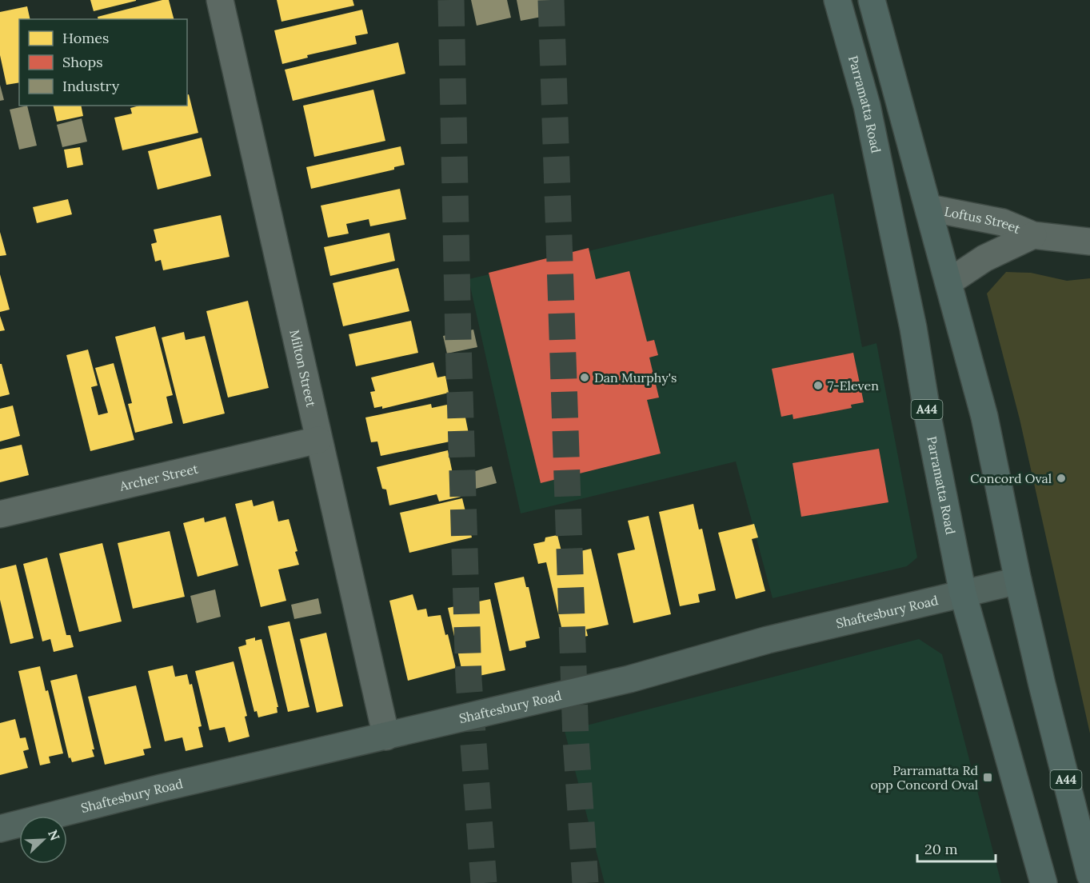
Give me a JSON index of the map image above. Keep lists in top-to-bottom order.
{
  "streets": {
    "highway": ["Parramatta Road", "A44"],
    "main road": ["Shaftesbury Road"],
    "street": ["Loftus Street", "Milton Street", "Archer Street"]
  },
  "crossings": [
    ["Parramatta Road", "Shaftesbury Road"],
    ["Loftus Street", "A44"],
    ["Milton Street", "Archer Street"],
    ["Milton Street", "Shaftesbury Road"],
    ["A44", "Shaftesbury Road"]
  ],
  "places": {
    "other": ["Dan Murphy's", "7-Eleven", "Concord Oval"],
    "transit": ["Parramatta Rd opp Concord Oval"]
  },
  "legend": ["Homes", "Shops", "Industry"],
  "scale_bar": "20 m",
  "north": "top right"
}
